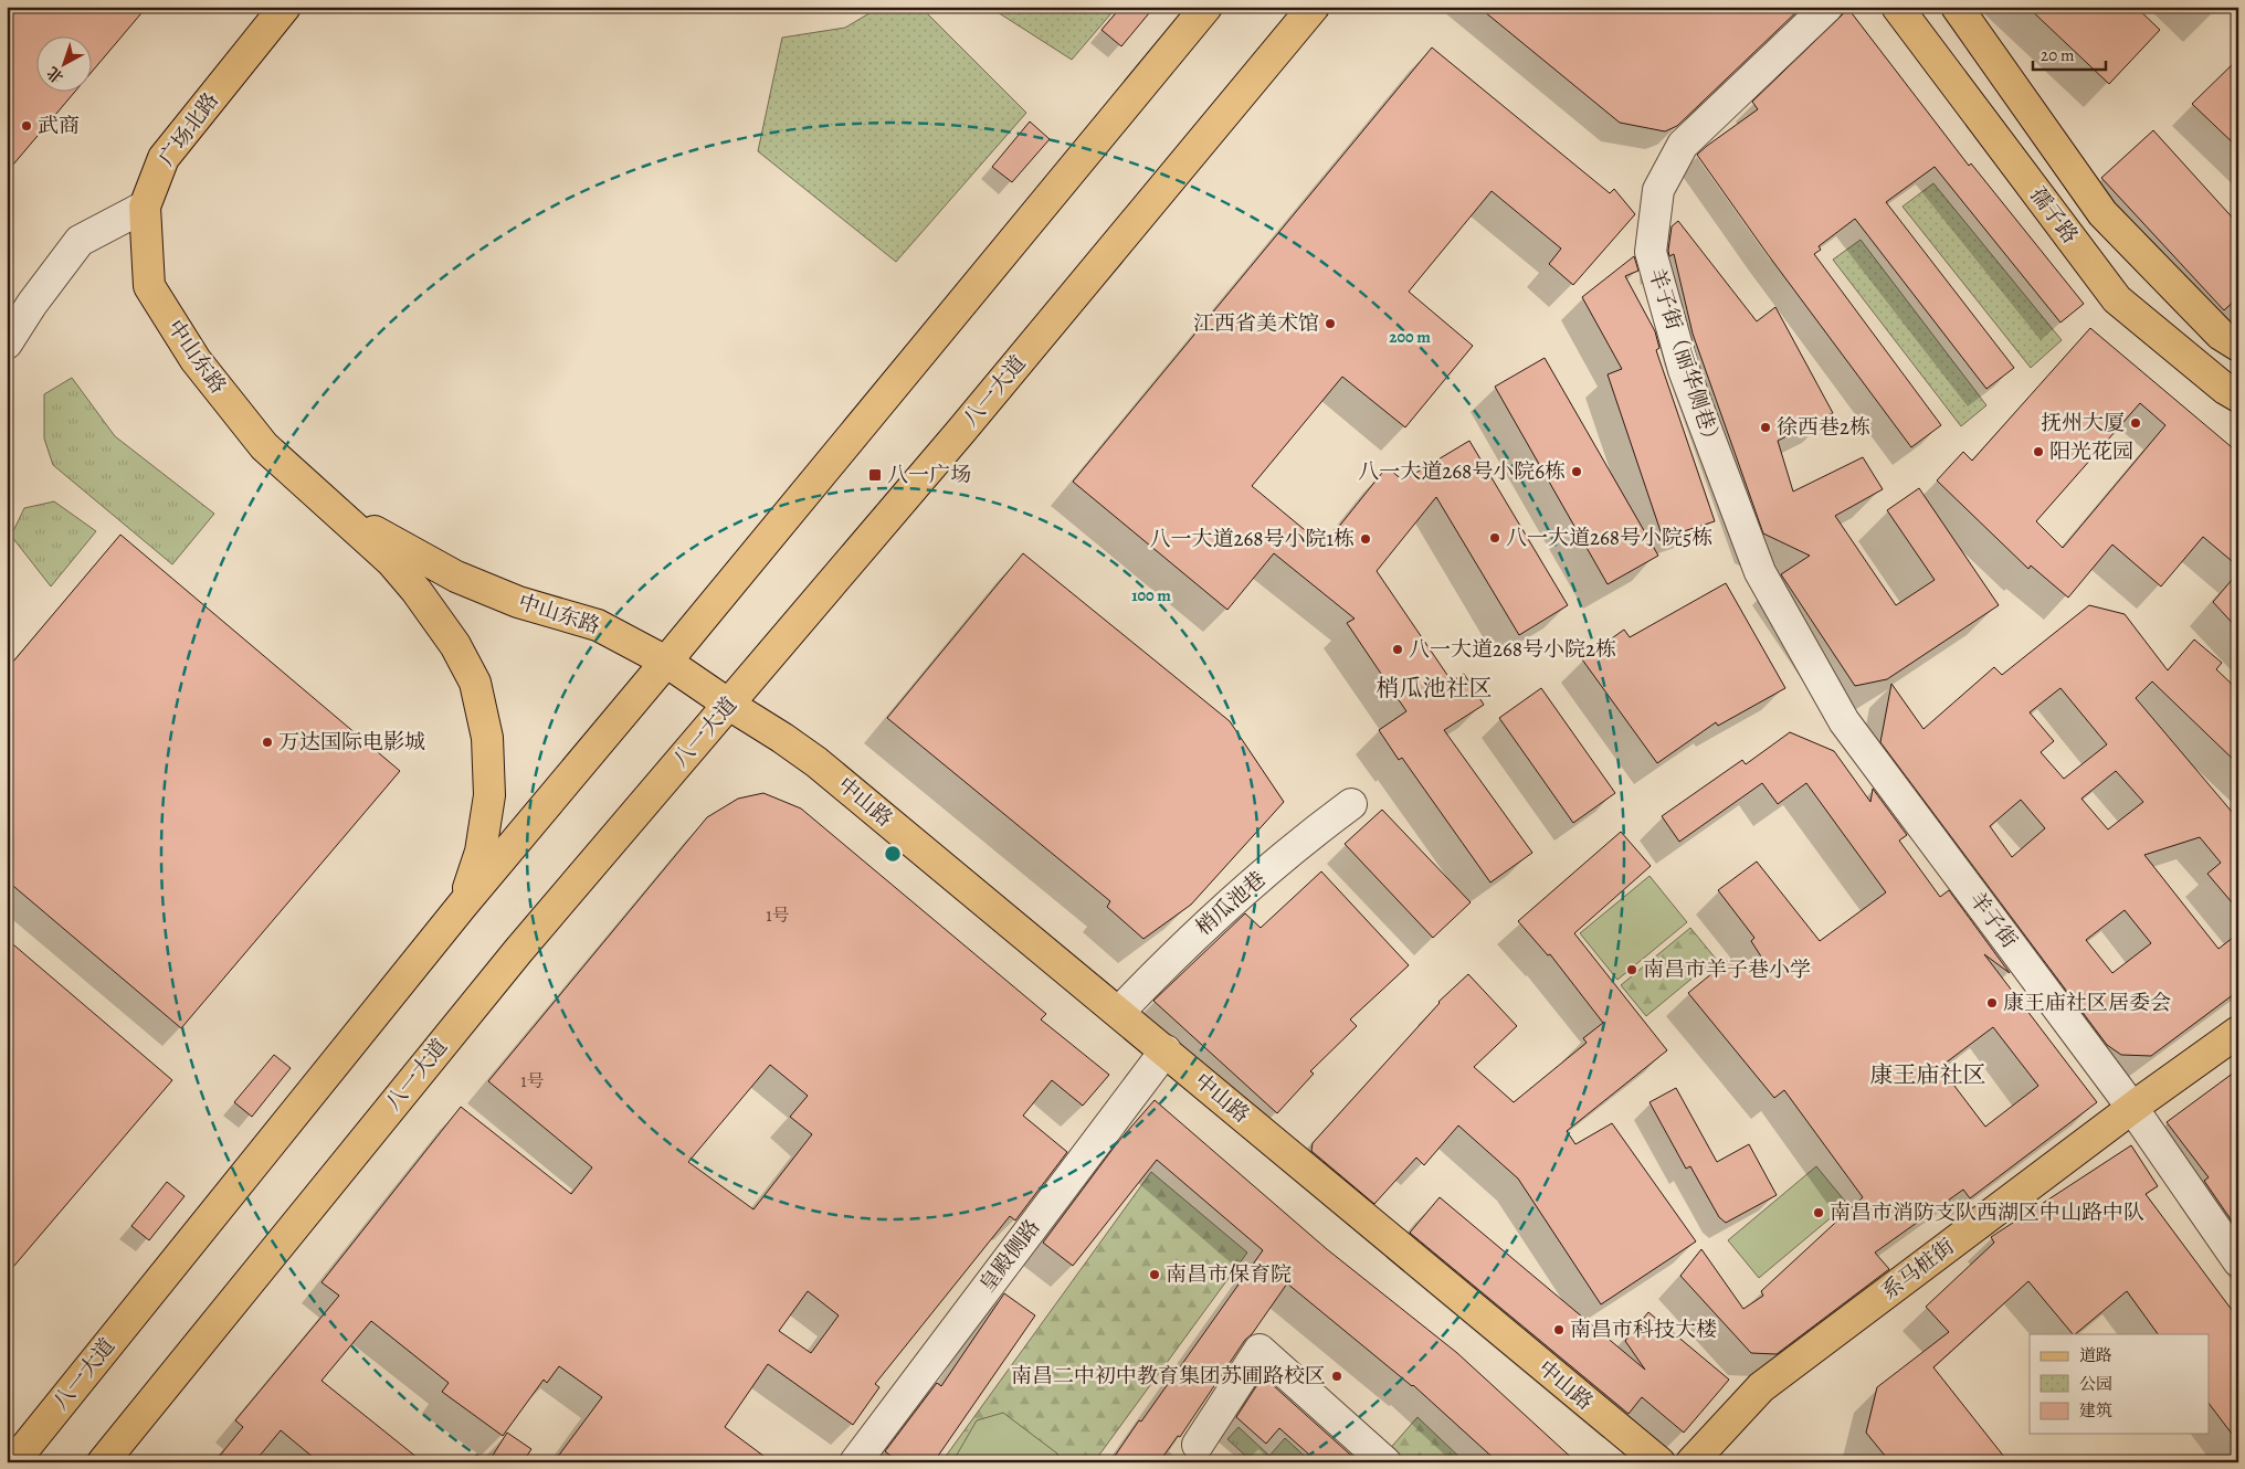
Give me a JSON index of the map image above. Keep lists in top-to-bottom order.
{
  "streets": {
    "main road": [
      "广场北路",
      "孺子路",
      "中山东路",
      "八一大道",
      "中山路",
      "系马桩街"
    ],
    "street": [
      "羊子街（丽华侧巷）",
      "梢瓜池巷",
      "羊子街",
      "皇殿侧路"
    ]
  },
  "crossings": [
    ["广场北路", "中山东路"],
    ["中山东路", "八一大道"],
    ["中山东路", "中山路"],
    ["羊子街（丽华侧巷）", "羊子街"],
    ["中山路", "梢瓜池巷"],
    ["中山路", "皇殿侧路"],
    ["羊子街", "系马桩街"]
  ],
  "districts": ["梢瓜池社区", "康王庙社区"],
  "places": {
    "other": [
      "武商",
      "江西省美术馆",
      "抚州大厦",
      "徐西巷2栋",
      "阳光花园",
      "八一大道268号小院6栋",
      "八一大道268号小院5栋",
      "八一大道268号小院1栋",
      "八一大道268号小院2栋",
      "万达国际电影城",
      "南昌市羊子巷小学",
      "康王庙社区居委会",
      "南昌市消防支队西湖区中山路中队",
      "南昌市保育院",
      "南昌市科技大楼",
      "南昌二中初中教育集团苏圃路校区"
    ],
    "transit": ["八一广场"]
  },
  "house_numbers": ["1号", "1号"],
  "legend": ["道路", "公园", "建筑"],
  "scale_bar": "20 m",
  "north": "bottom left",
  "rings": ["200 m", "100 m"]
}
